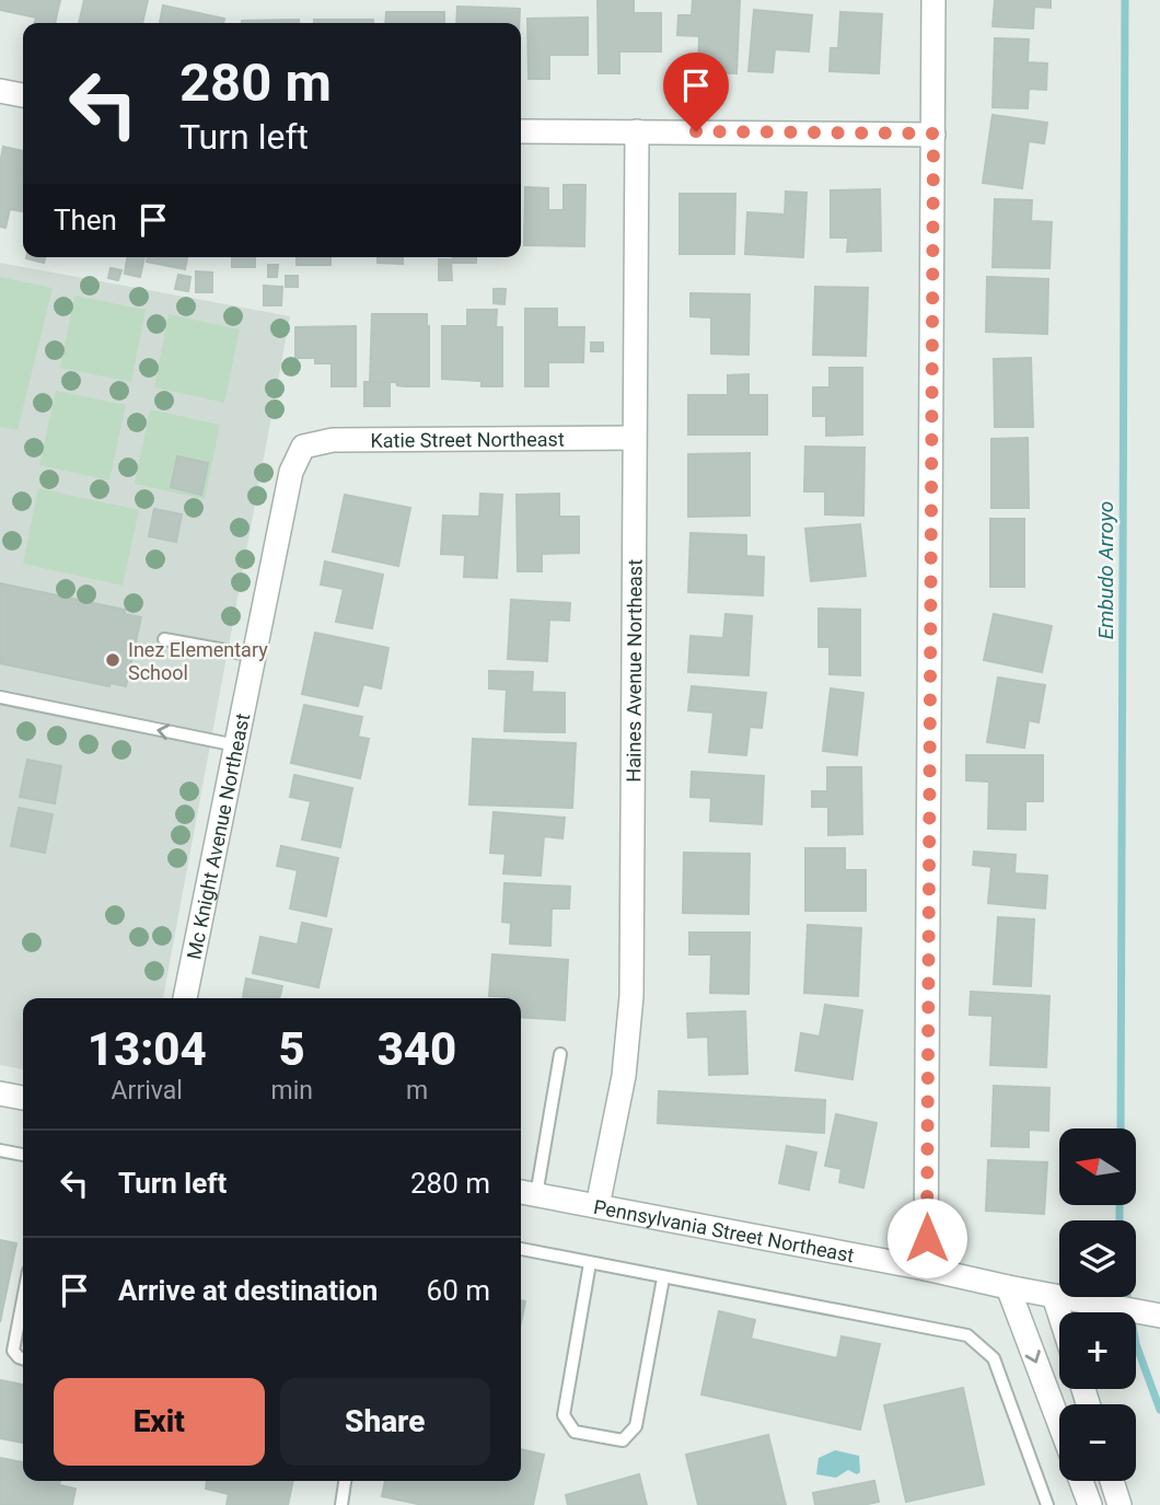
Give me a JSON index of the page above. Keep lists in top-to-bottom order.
{
  "streets": {
    "street": [
      "Katie Street Northeast",
      "Haines Avenue Northeast",
      "Mc Knight Avenue Northeast",
      "Pennsylvania Street Northeast"
    ]
  },
  "crossings": [
    ["Katie Street Northeast", "Haines Avenue Northeast"],
    ["Katie Street Northeast", "Mc Knight Avenue Northeast"],
    ["Haines Avenue Northeast", "Pennsylvania Street Northeast"]
  ],
  "water": ["Embudo Arroyo"],
  "places": ["Inez Elementary School"],
  "north": "left",
  "page": {
    "turn": ["280 m", "Turn left"],
    "then": "Then",
    "eta": [
      "13:04",
      "Arrival",
      "5",
      "min",
      "340",
      "m"
    ],
    "map_buttons": ["+", "−"],
    "list": [
      {
        "name": "Turn left",
        "value": "280 m"
      },
      {
        "name": "Arrive at destination",
        "value": "60 m"
      }
    ],
    "buttons": ["Exit", "Share"]
  }
}
